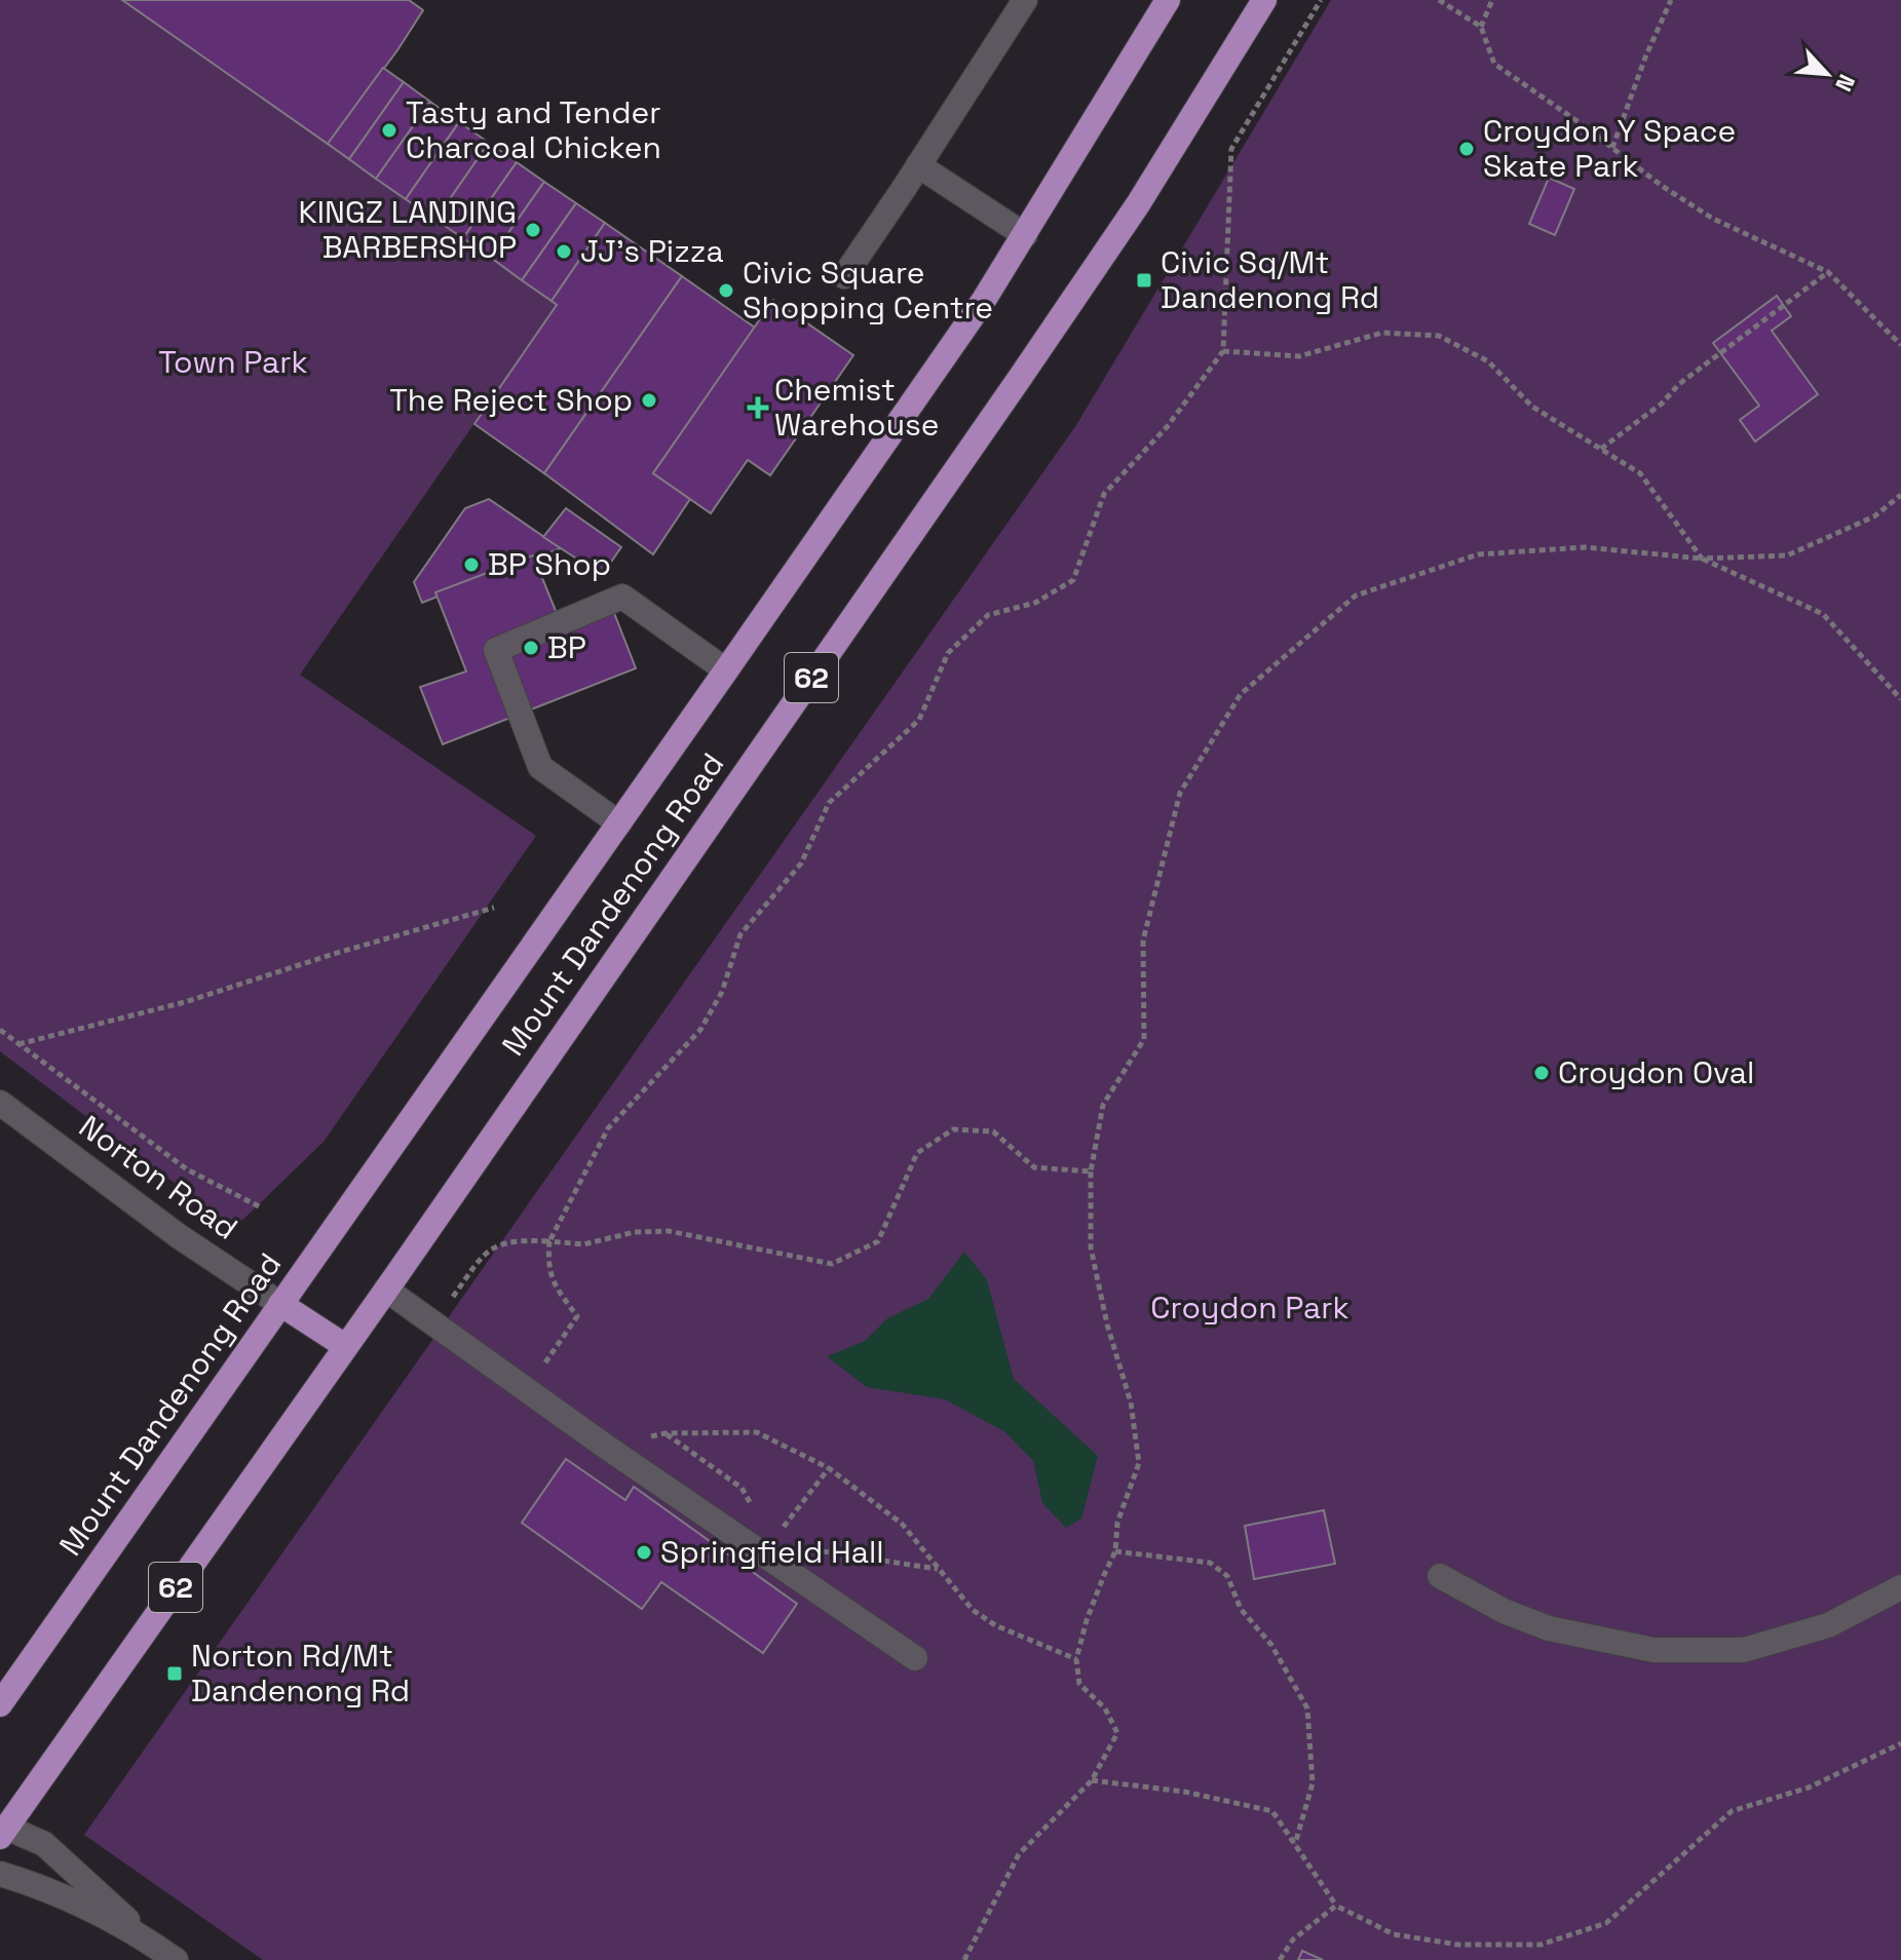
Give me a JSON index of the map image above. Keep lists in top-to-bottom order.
{
  "streets": {
    "main road": ["62", "Mount Dandenong Road"],
    "street": ["Norton Road"]
  },
  "crossings": [
    ["Mount Dandenong Road", "Norton Road"]
  ],
  "parks": ["Town Park", "Croydon Park"],
  "places": {
    "other": [
      "Tasty and Tender Charcoal Chicken",
      "Croydon Y Space Skate Park",
      "KINGZ LANDING BARBERSHOP",
      "JJ's Pizza",
      "Civic Square Shopping Centre",
      "The Reject Shop",
      "BP Shop",
      "BP",
      "Croydon Oval",
      "Springfield Hall"
    ],
    "transit": ["Civic Sq/Mt Dandenong Rd", "Norton Rd/Mt Dandenong Rd"],
    "health": ["Chemist Warehouse"]
  },
  "north": "bottom right"
}
